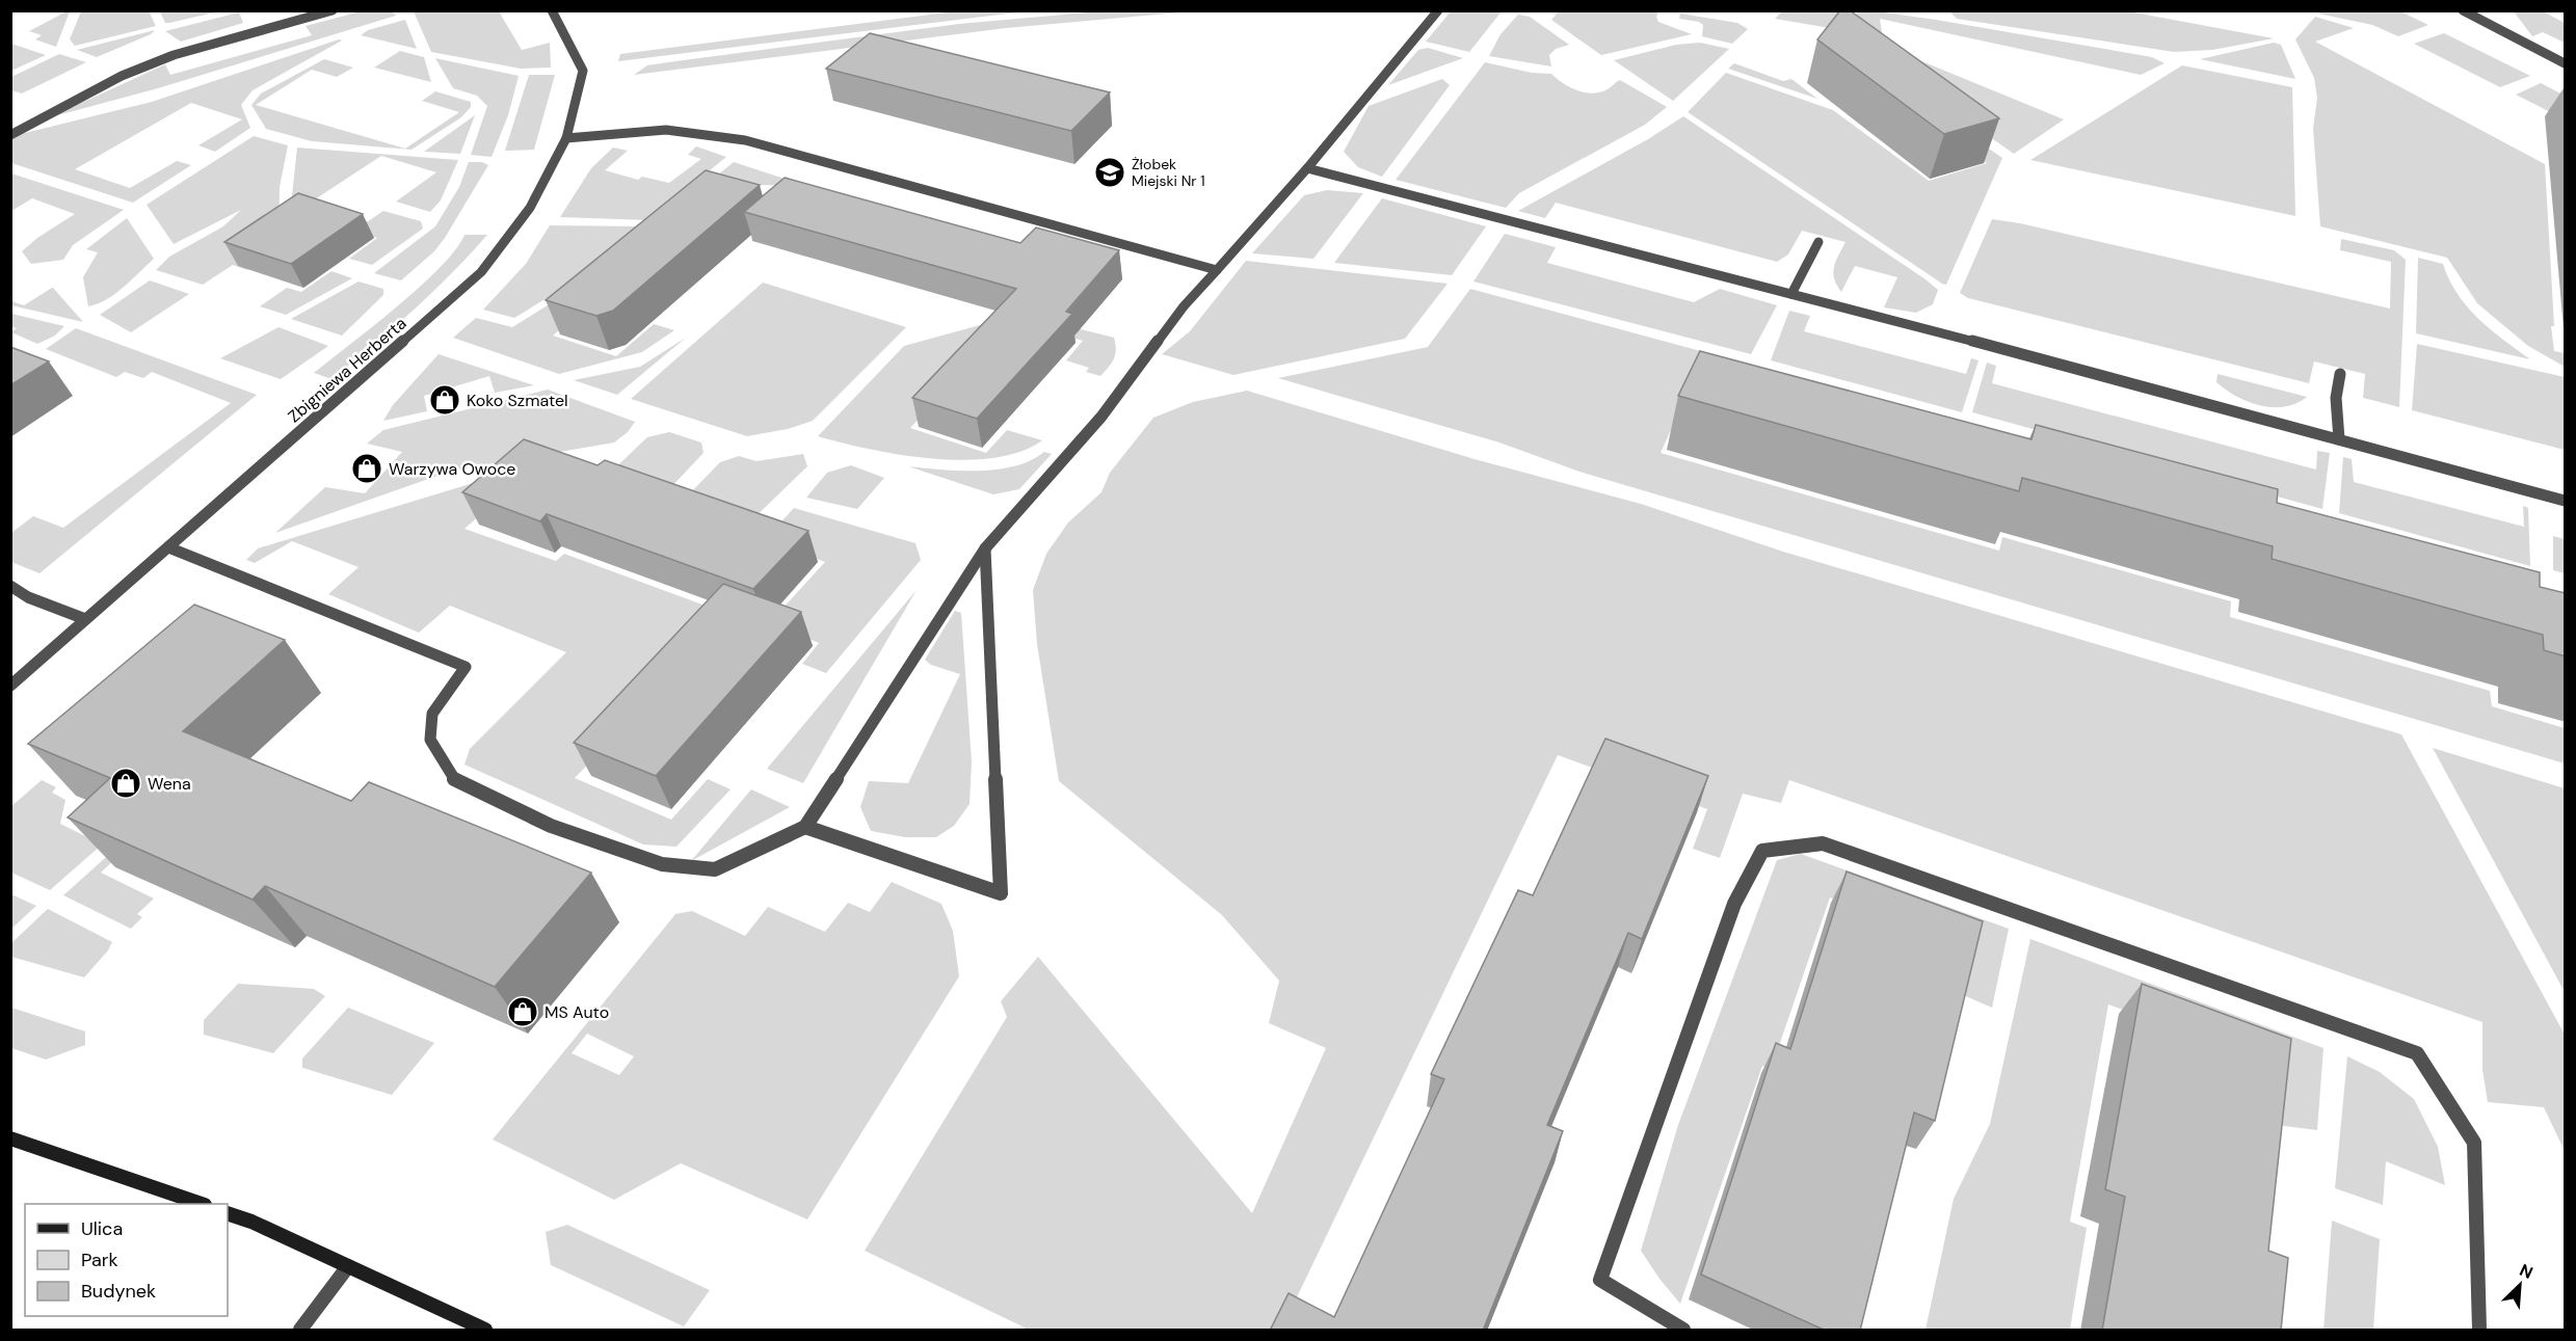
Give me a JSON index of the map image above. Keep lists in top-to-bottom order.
{
  "streets": {
    "street": ["Zbigniewa Herberta"]
  },
  "places": {
    "school or university": ["Żłobek Miejski Nr 1"],
    "shop": [
      "Koko Szmatel",
      "Warzywa Owoce",
      "Wena",
      "MS Auto"
    ]
  },
  "legend": ["Ulica", "Park", "Budynek"],
  "north": "top right"
}
